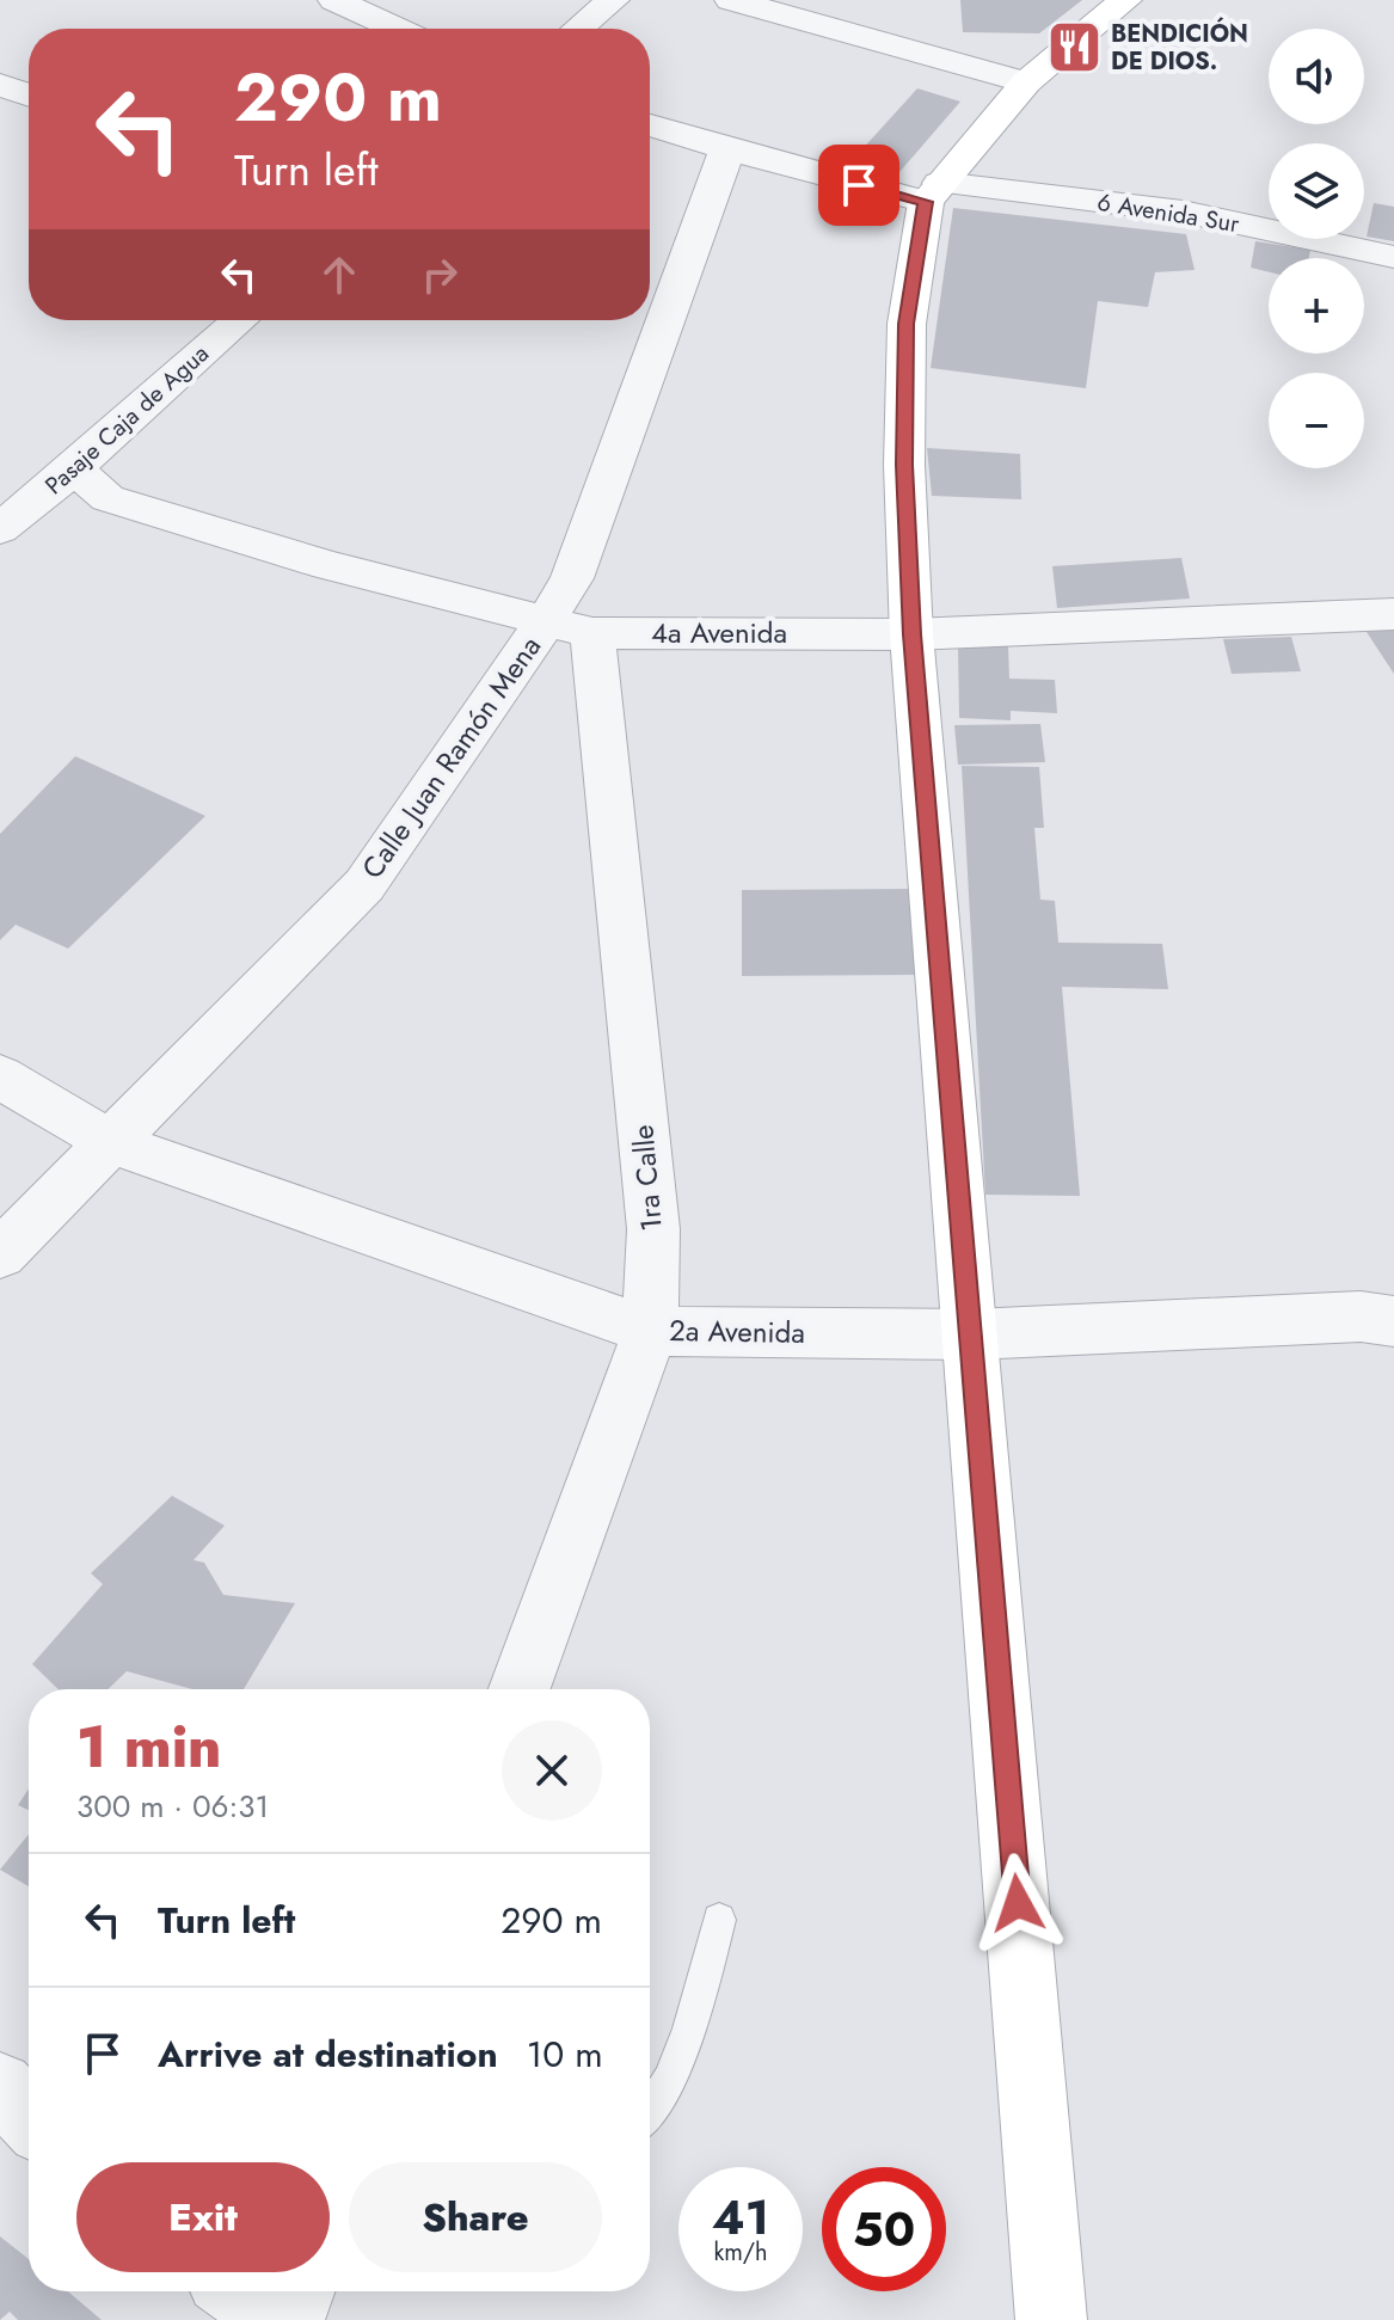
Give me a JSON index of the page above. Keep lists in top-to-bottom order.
{
  "streets": {
    "street": [
      "6 Avenida Sur",
      "Pasaje Caja de Agua",
      "4a Avenida",
      "Calle Juan Ramón Mena",
      "1ra Calle",
      "2a Avenida"
    ]
  },
  "crossings": [
    ["6 Avenida Sur", "Calle Juan Ramón Mena"],
    ["Pasaje Caja de Agua", "4a Avenida"],
    ["4a Avenida", "Calle Juan Ramón Mena"],
    ["4a Avenida", "1ra Calle"],
    ["Calle Juan Ramón Mena", "1ra Calle"],
    ["Calle Juan Ramón Mena", "2a Avenida"],
    ["1ra Calle", "2a Avenida"]
  ],
  "places": {
    "restaurant": ["BENDICIÓN DE DIOS."]
  },
  "page": {
    "map_buttons": ["+", "−"],
    "turn": ["290 m", "Turn left"],
    "heading": ["1 min", "300 m · 06:31"],
    "list": [
      {
        "name": "Turn left",
        "value": "290 m"
      },
      {
        "name": "Arrive at destination",
        "value": "10 m"
      }
    ],
    "buttons": ["Exit", "Share"],
    "speed": "41 km/h",
    "limit": "50"
  }
}
